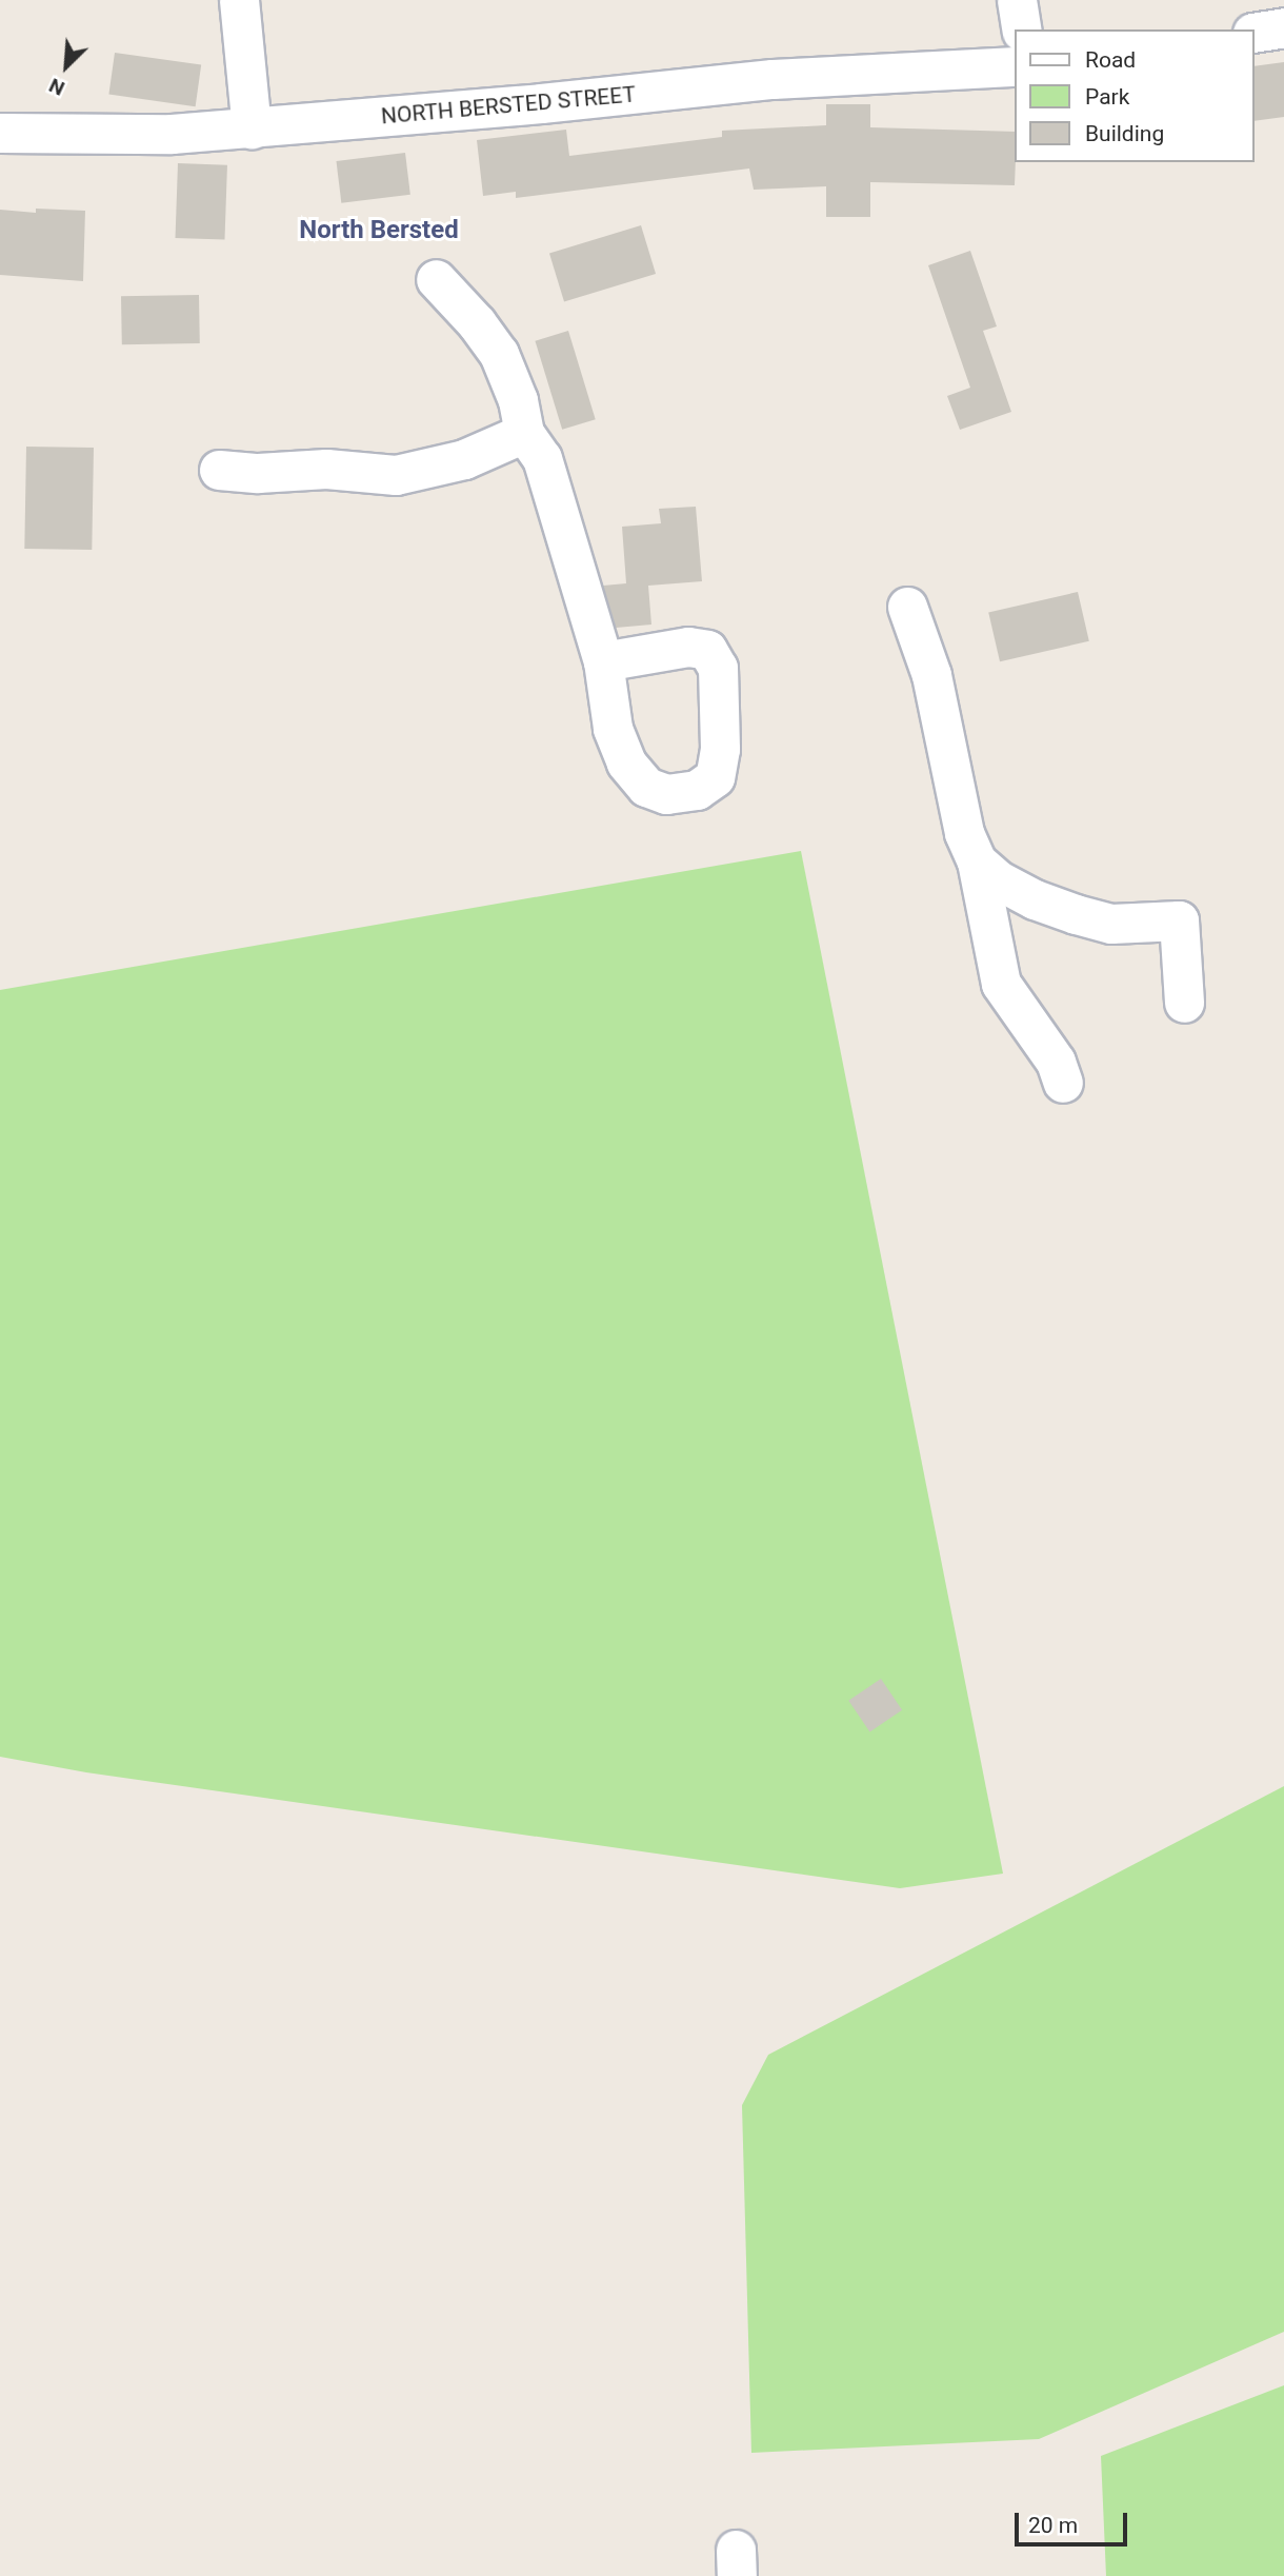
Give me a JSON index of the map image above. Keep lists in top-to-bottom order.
{
  "streets": {
    "street": ["NORTH BERSTED STREET"]
  },
  "districts": ["North Bersted"],
  "legend": ["Road", "Park", "Building"],
  "scale_bar": "20 m",
  "north": "bottom left"
}
